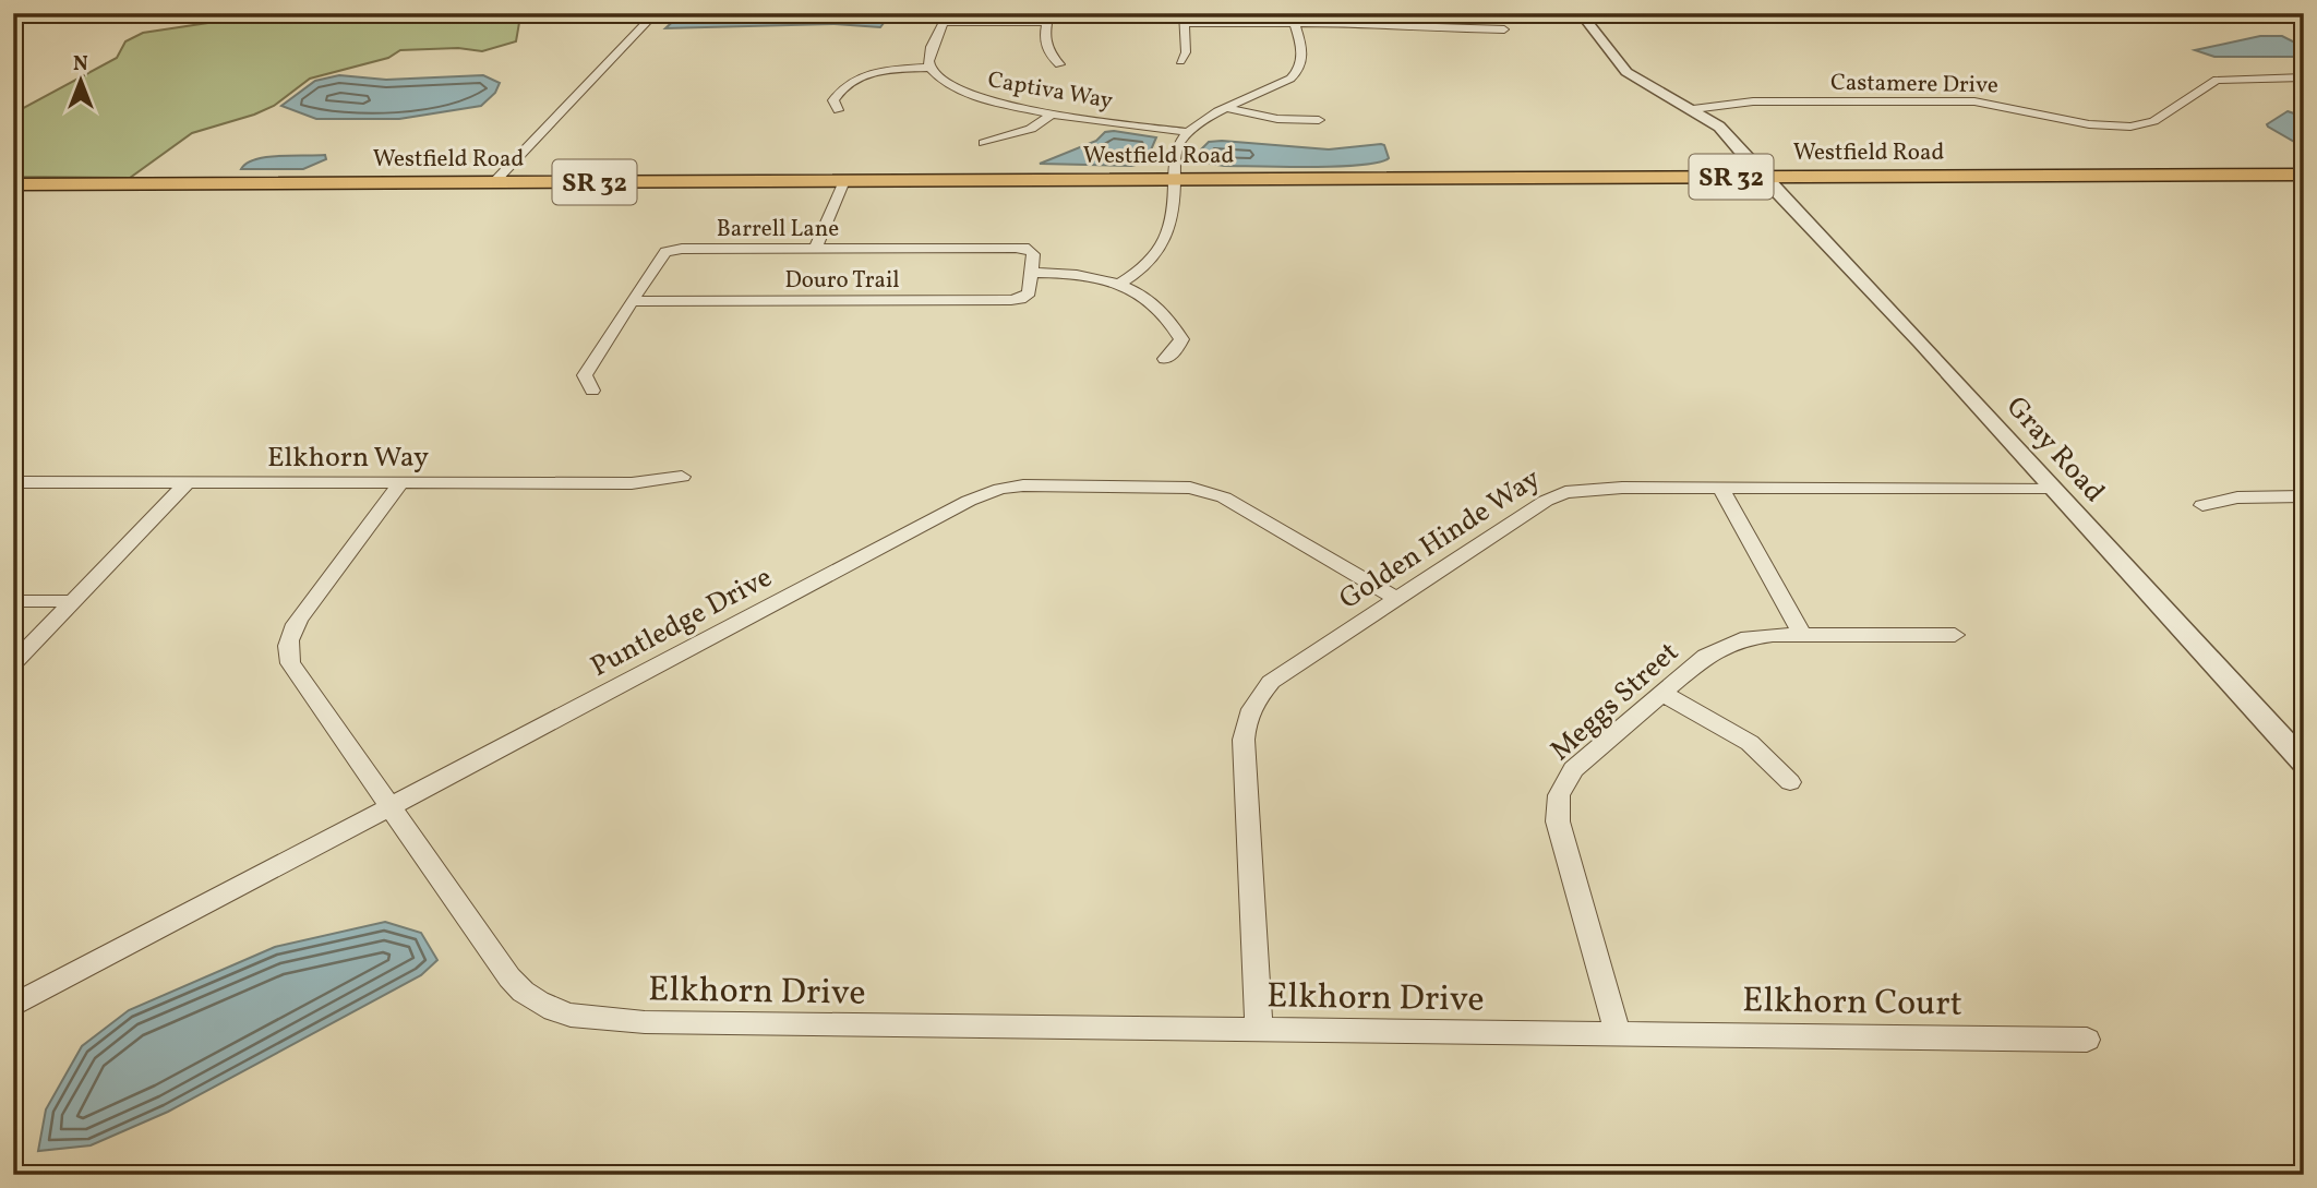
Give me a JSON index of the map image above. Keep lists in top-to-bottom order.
{
  "streets": {
    "main road": ["Westfield Road", "SR 32"],
    "street": [
      "Castamere Drive",
      "Captiva Way",
      "Barrell Lane",
      "Douro Trail",
      "Gray Road",
      "Elkhorn Way",
      "Golden Hinde Way",
      "Puntledge Drive",
      "Meggs Street",
      "Elkhorn Drive",
      "Elkhorn Court"
    ]
  },
  "crossings": [
    ["Castamere Drive", "Gray Road"],
    ["Westfield Road", "Gray Road"],
    ["Barrell Lane", "Douro Trail"],
    ["Gray Road", "Golden Hinde Way"],
    ["Elkhorn Way", "Elkhorn Drive"],
    ["Golden Hinde Way", "Puntledge Drive"],
    ["Golden Hinde Way", "Elkhorn Drive"],
    ["Puntledge Drive", "Elkhorn Drive"],
    ["Meggs Street", "Elkhorn Drive"],
    ["Meggs Street", "Elkhorn Court"],
    ["Elkhorn Drive", "Elkhorn Court"]
  ],
  "north": "top"
}
